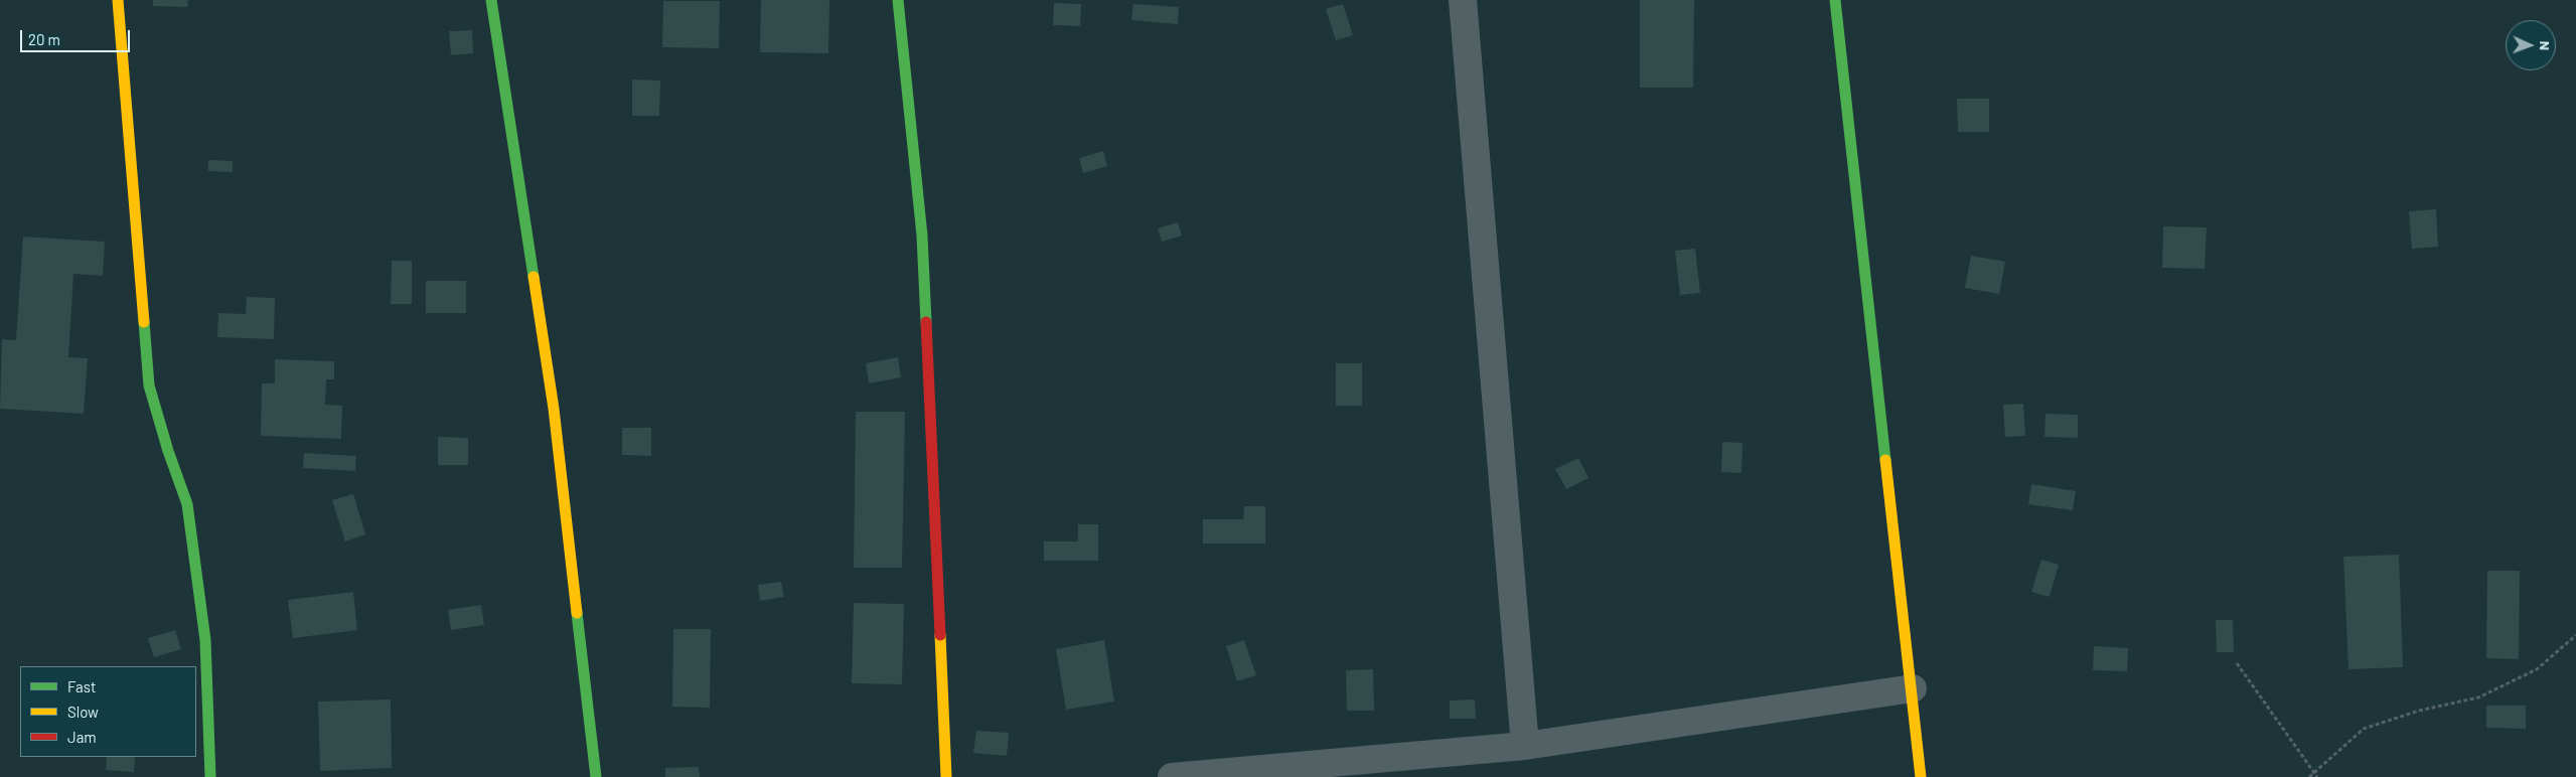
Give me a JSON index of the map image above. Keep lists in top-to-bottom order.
{
  "legend": ["Fast", "Slow", "Jam"],
  "scale_bar": "20 m",
  "north": "right"
}
